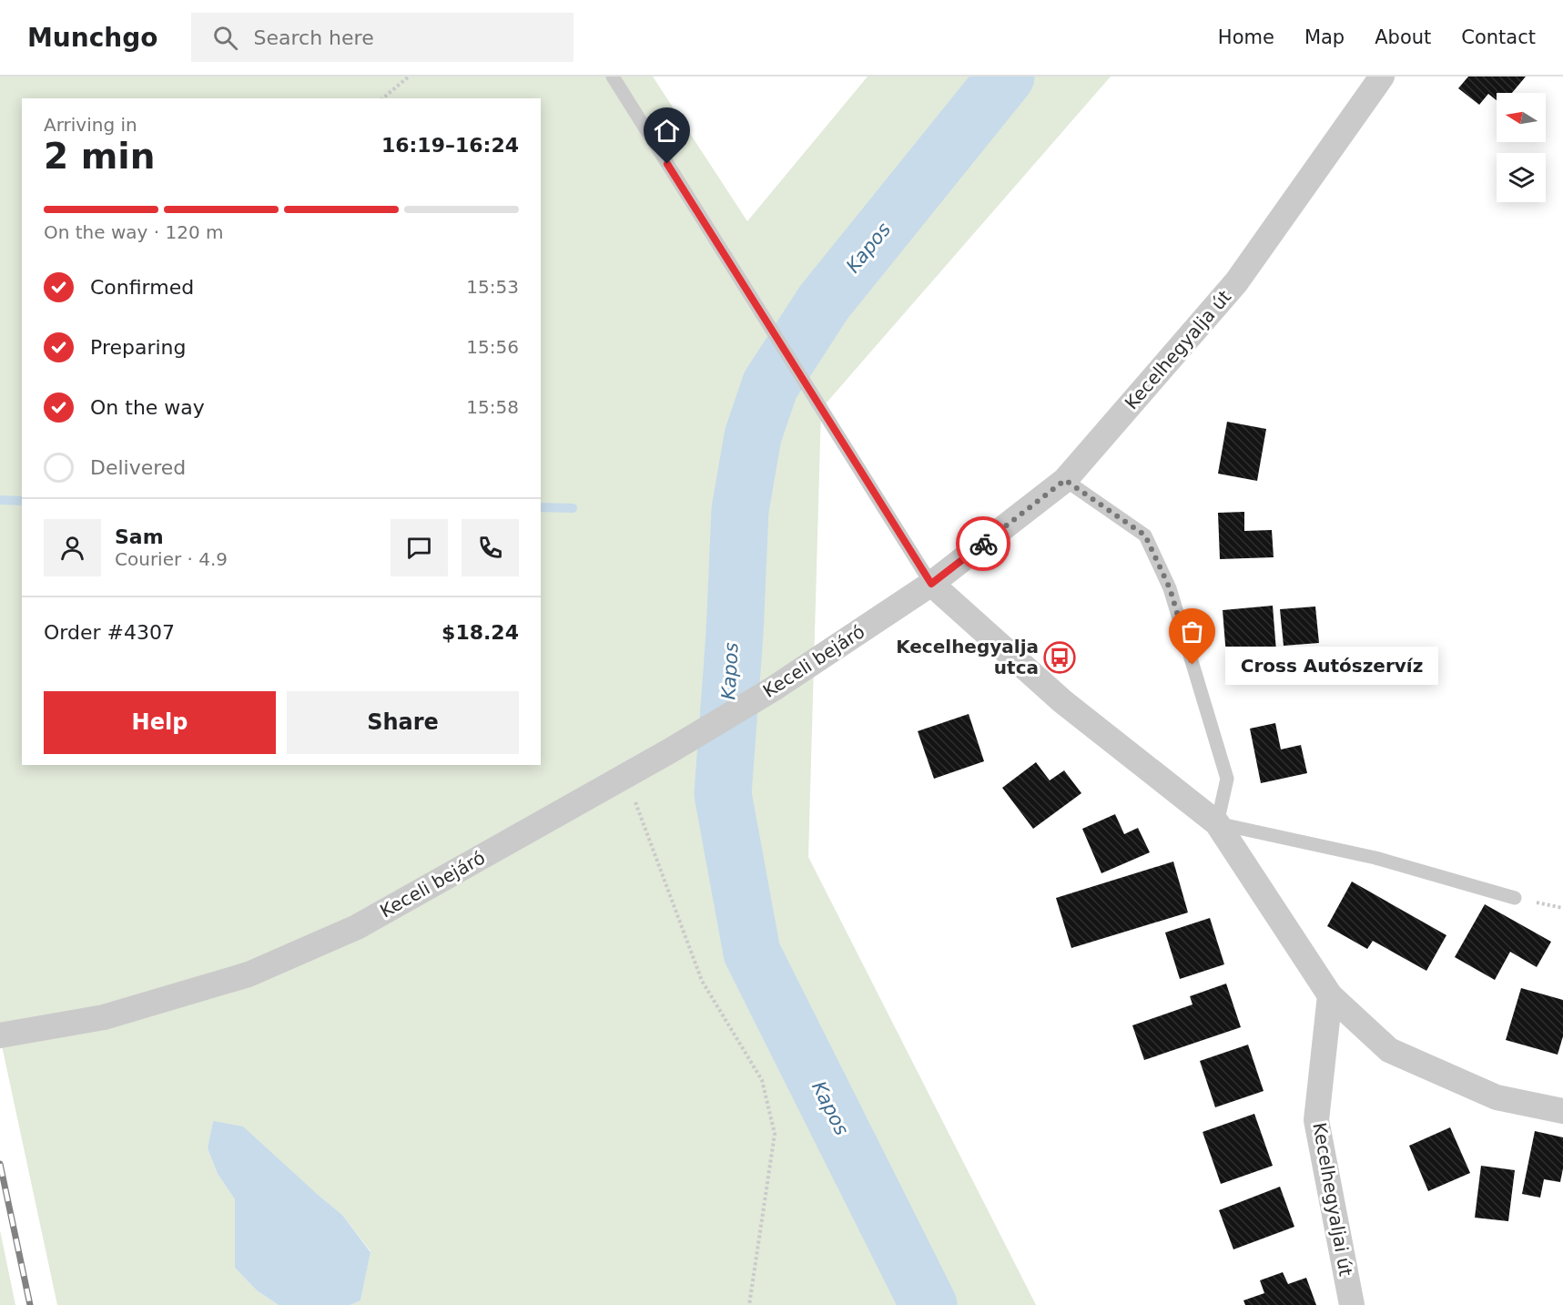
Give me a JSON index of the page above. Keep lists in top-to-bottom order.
{
  "streets": {
    "street": ["Kecelhegyalja út", "Keceli bejáró", "Kecelhegyaljai út"]
  },
  "crossings": [
    ["Kecelhegyalja út", "Keceli bejáró"]
  ],
  "water": ["Kapos"],
  "places": {
    "bus stop": ["Kecelhegyalja utca"],
    "other": ["Cross Autószervíz"]
  },
  "north": "left",
  "page": {
    "header": "Munchgo",
    "search": "Search here",
    "nav": [
      "Home",
      "Map",
      "About",
      "Contact"
    ],
    "heading": ["2 min", "Arriving in", "16:19–16:24"],
    "panel": [
      "Sam",
      "Courier · 4.9",
      "Order #4307",
      "$18.24"
    ],
    "bar": "On the way · 120 m",
    "list": [
      ["Confirmed", "15:53"],
      ["Preparing", "15:56"],
      ["On the way", "15:58"],
      "Delivered"
    ],
    "bubble": "Cross Autószervíz",
    "buttons": ["Help", "Share"]
  }
}
